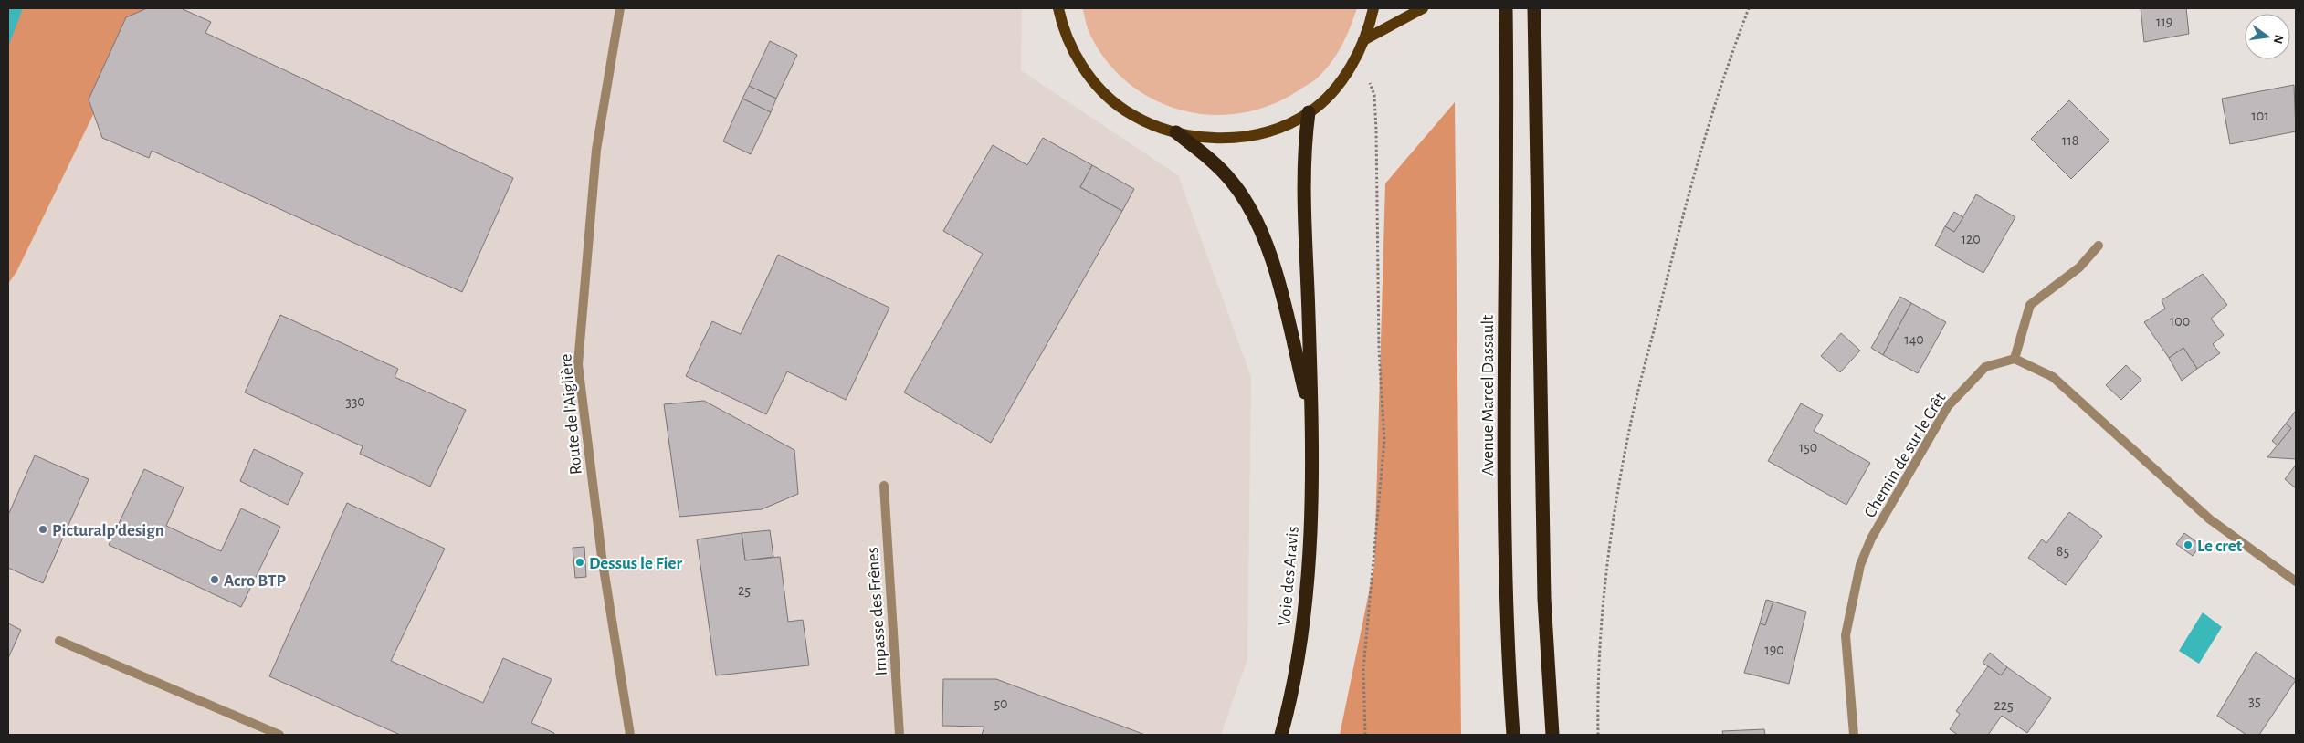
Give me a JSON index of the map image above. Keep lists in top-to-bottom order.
{
  "streets": {
    "highway": ["Avenue Marcel Dassault", "Voie des Aravis"],
    "street": ["Route de l'Aiglière", "Chemin de sur le Crêt", "Impasse des Frênes"]
  },
  "places": [
    "Picturalp'design",
    "Le cret",
    "Dessus le Fier",
    "Acro BTP"
  ],
  "house_numbers": [
    "119",
    "101",
    "118",
    "120",
    "100",
    "140",
    "330",
    "150",
    "85",
    "25",
    "190",
    "35",
    "50",
    "225"
  ],
  "north": "right"
}
